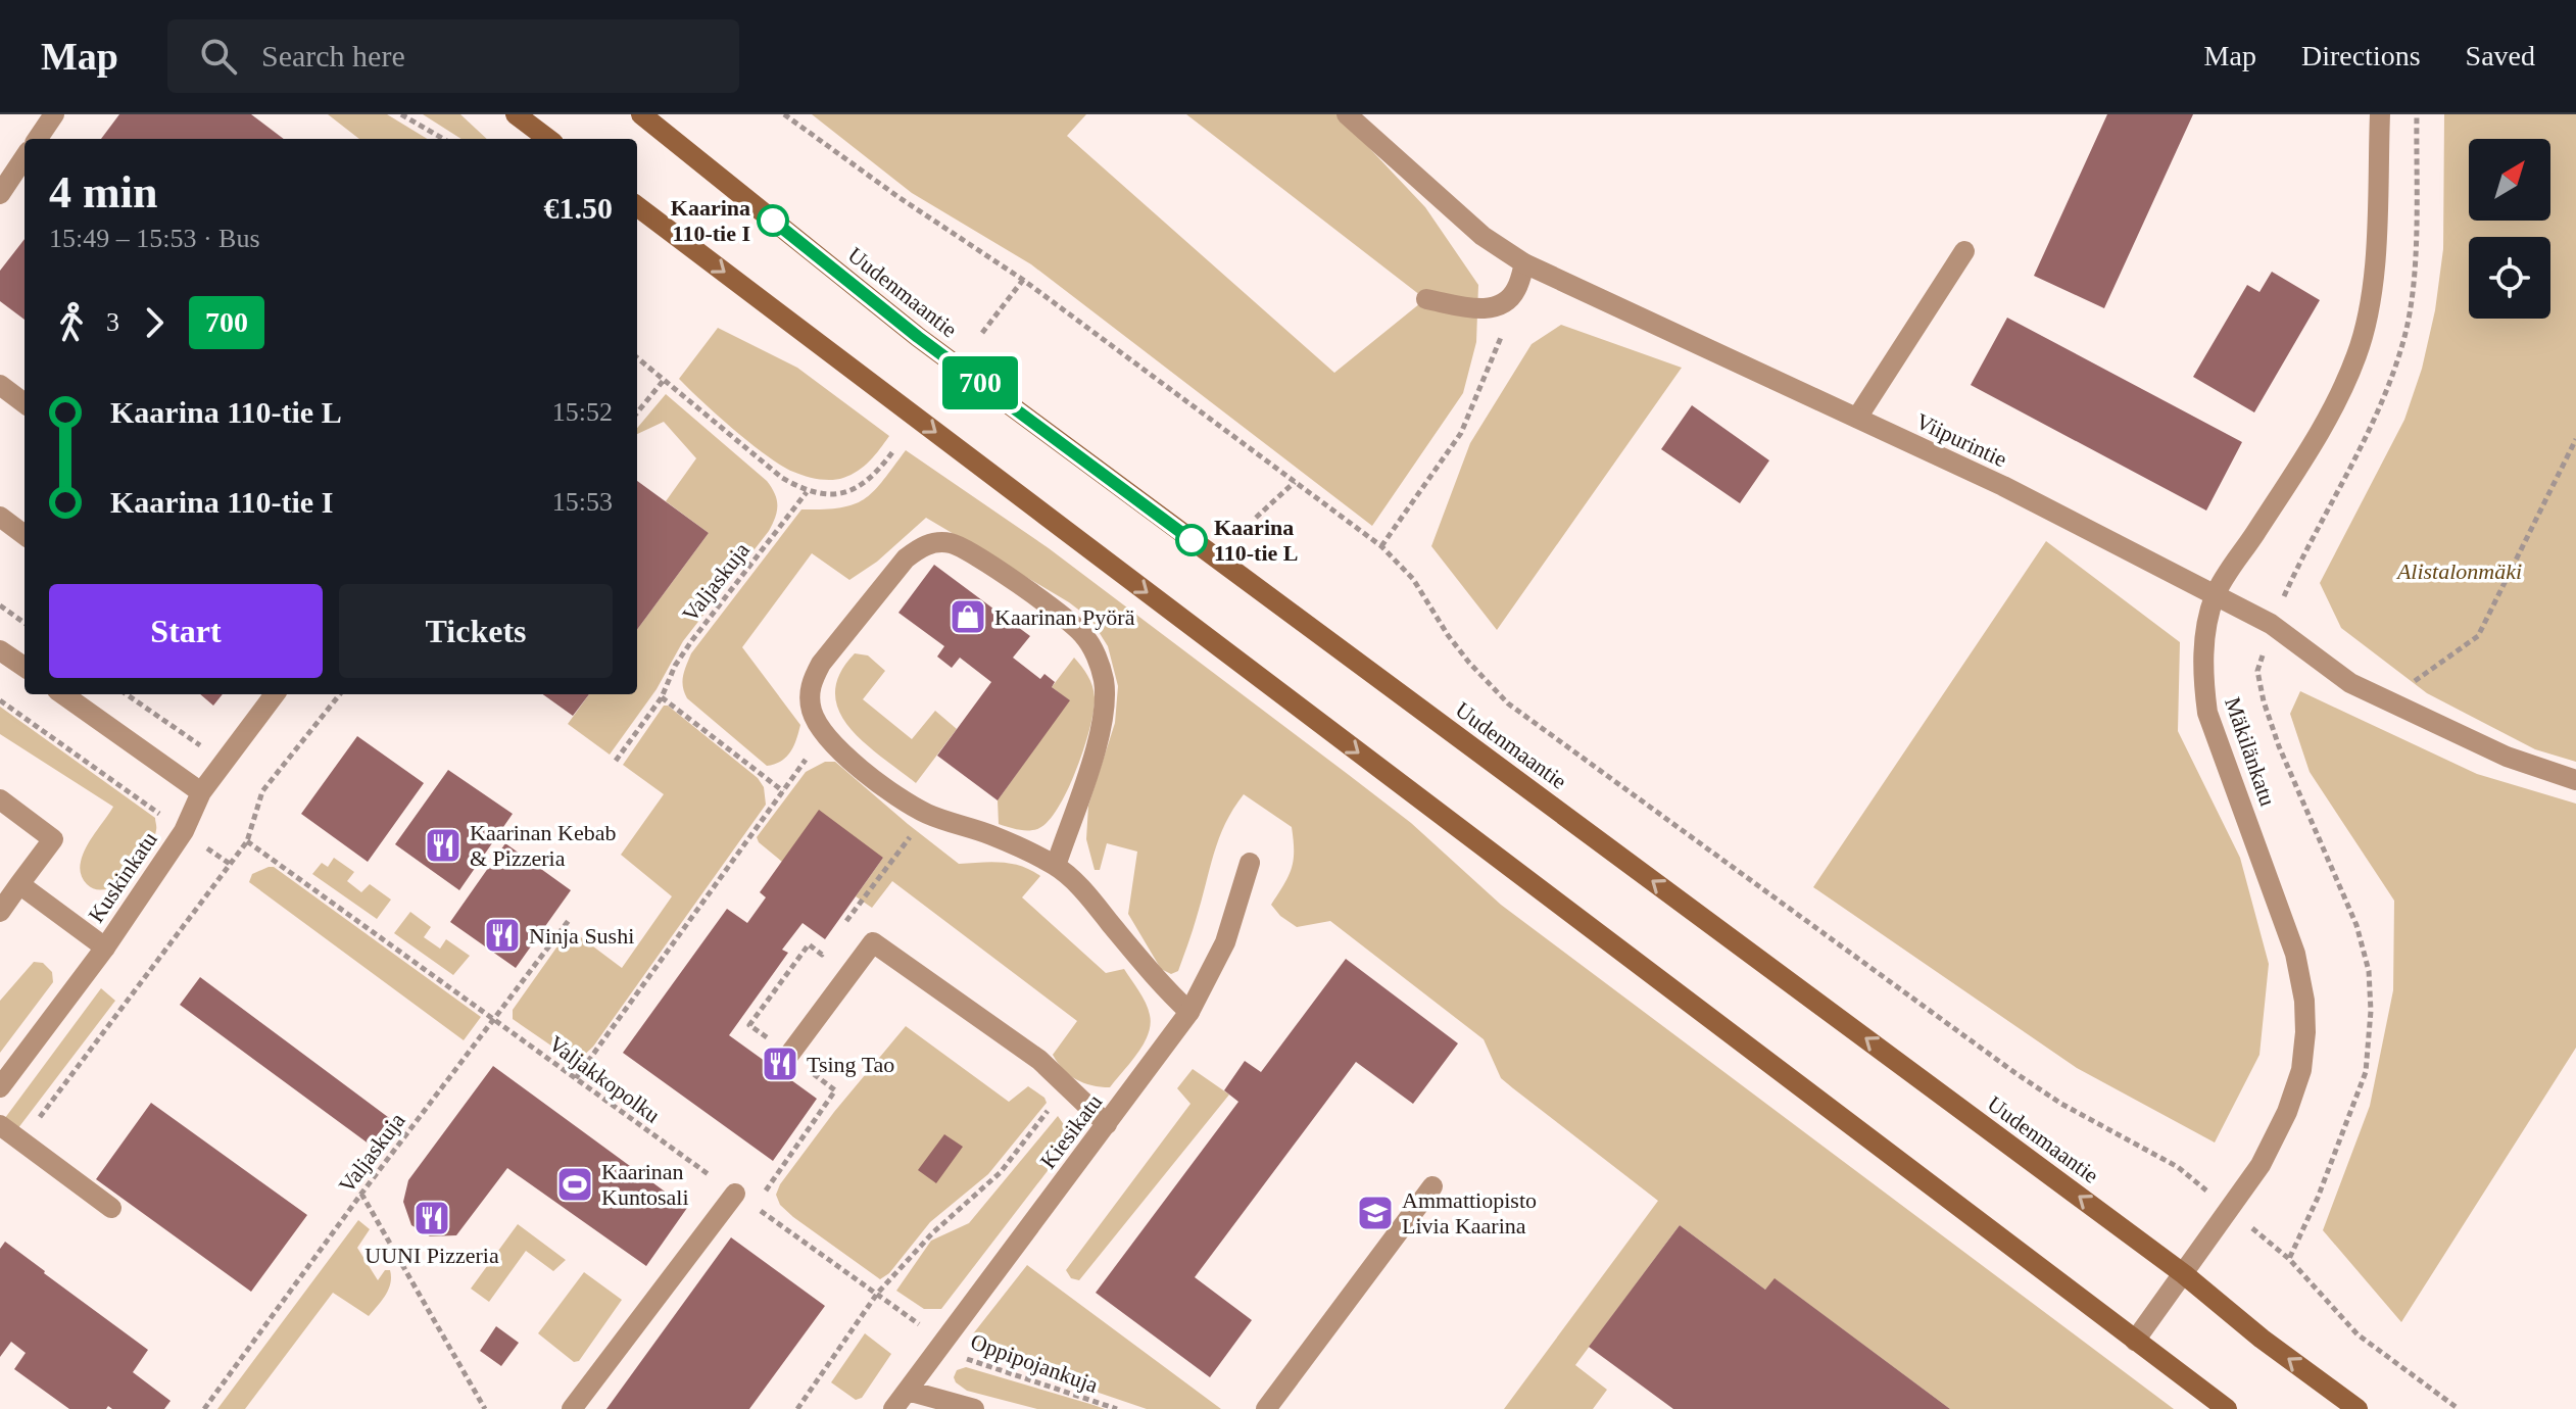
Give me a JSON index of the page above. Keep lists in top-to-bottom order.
{
  "streets": {
    "main road": ["Uudenmaantie"],
    "street": [
      "Viipurintie",
      "Mäkilänkatu",
      "Kuskinkatu",
      "Kiesikatu"
    ],
    "path": ["Valjaskuja", "Valjakkopolku", "Oppipojankuja"]
  },
  "crossings": [
    ["Uudenmaantie", "Mäkilänkatu"],
    ["Viipurintie", "Mäkilänkatu"],
    ["Valjaskuja", "Valjakkopolku"],
    ["Valjakkopolku", "Kiesikatu"],
    ["Valjakkopolku", "Oppipojankuja"],
    ["Kiesikatu", "Oppipojankuja"]
  ],
  "parks": ["Alistalonmäki"],
  "places": {
    "other": ["Kaarina 110-tie I", "Kaarina 110-tie L"],
    "shop": ["Kaarinan Pyörä"],
    "restaurant": [
      "Kaarinan Kebab & Pizzeria",
      "Ninja Sushi",
      "Tsing Tao",
      "UUNI Pizzeria"
    ],
    "sports": ["Kaarinan Kuntosali"],
    "school or university": ["Ammattiopisto Livia Kaarina"]
  },
  "lines": ["bus line 700"],
  "north": "top right",
  "page": {
    "header": "Map",
    "search": "Search here",
    "nav": ["Map", "Directions", "Saved"],
    "on_map": "700",
    "heading": ["4 min", "15:49 – 15:53 · Bus", "€1.50"],
    "legs": ["3", "700"],
    "list": [
      {
        "name": "Kaarina 110-tie L",
        "value": "15:52"
      },
      {
        "name": "Kaarina 110-tie I",
        "value": "15:53"
      }
    ],
    "buttons": ["Start", "Tickets"]
  }
}
